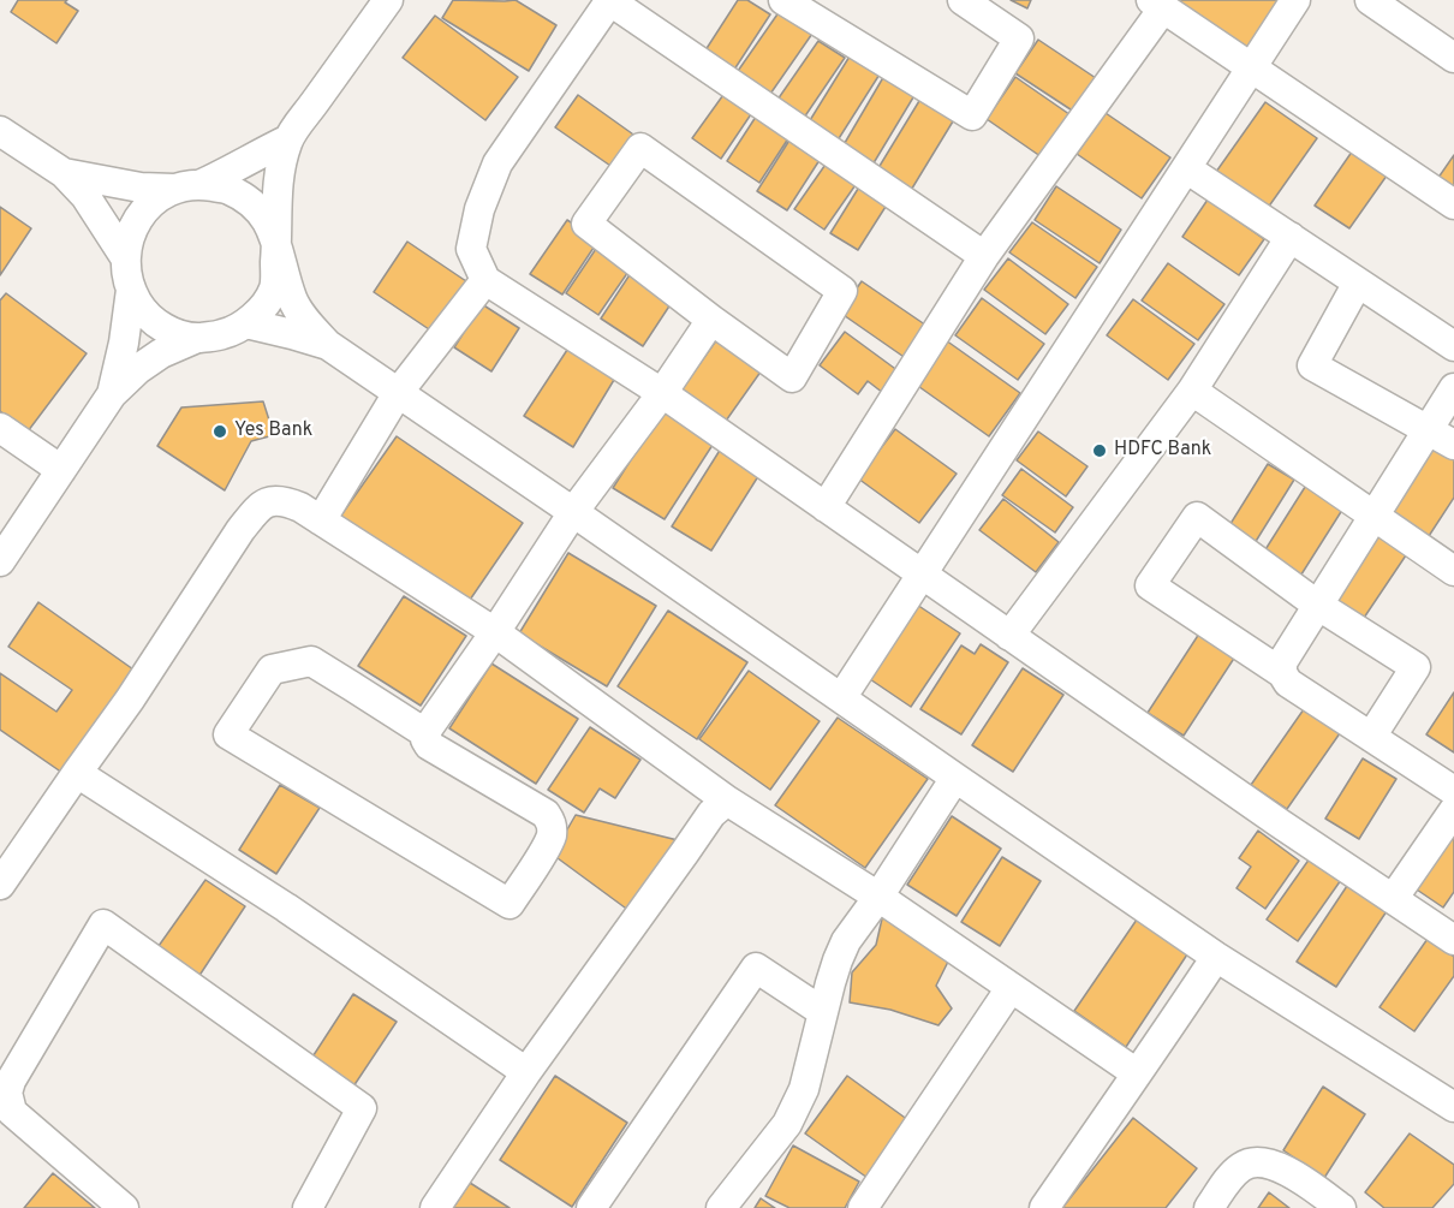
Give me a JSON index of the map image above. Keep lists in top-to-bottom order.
{
  "places": ["Yes Bank", "HDFC Bank"]
}
